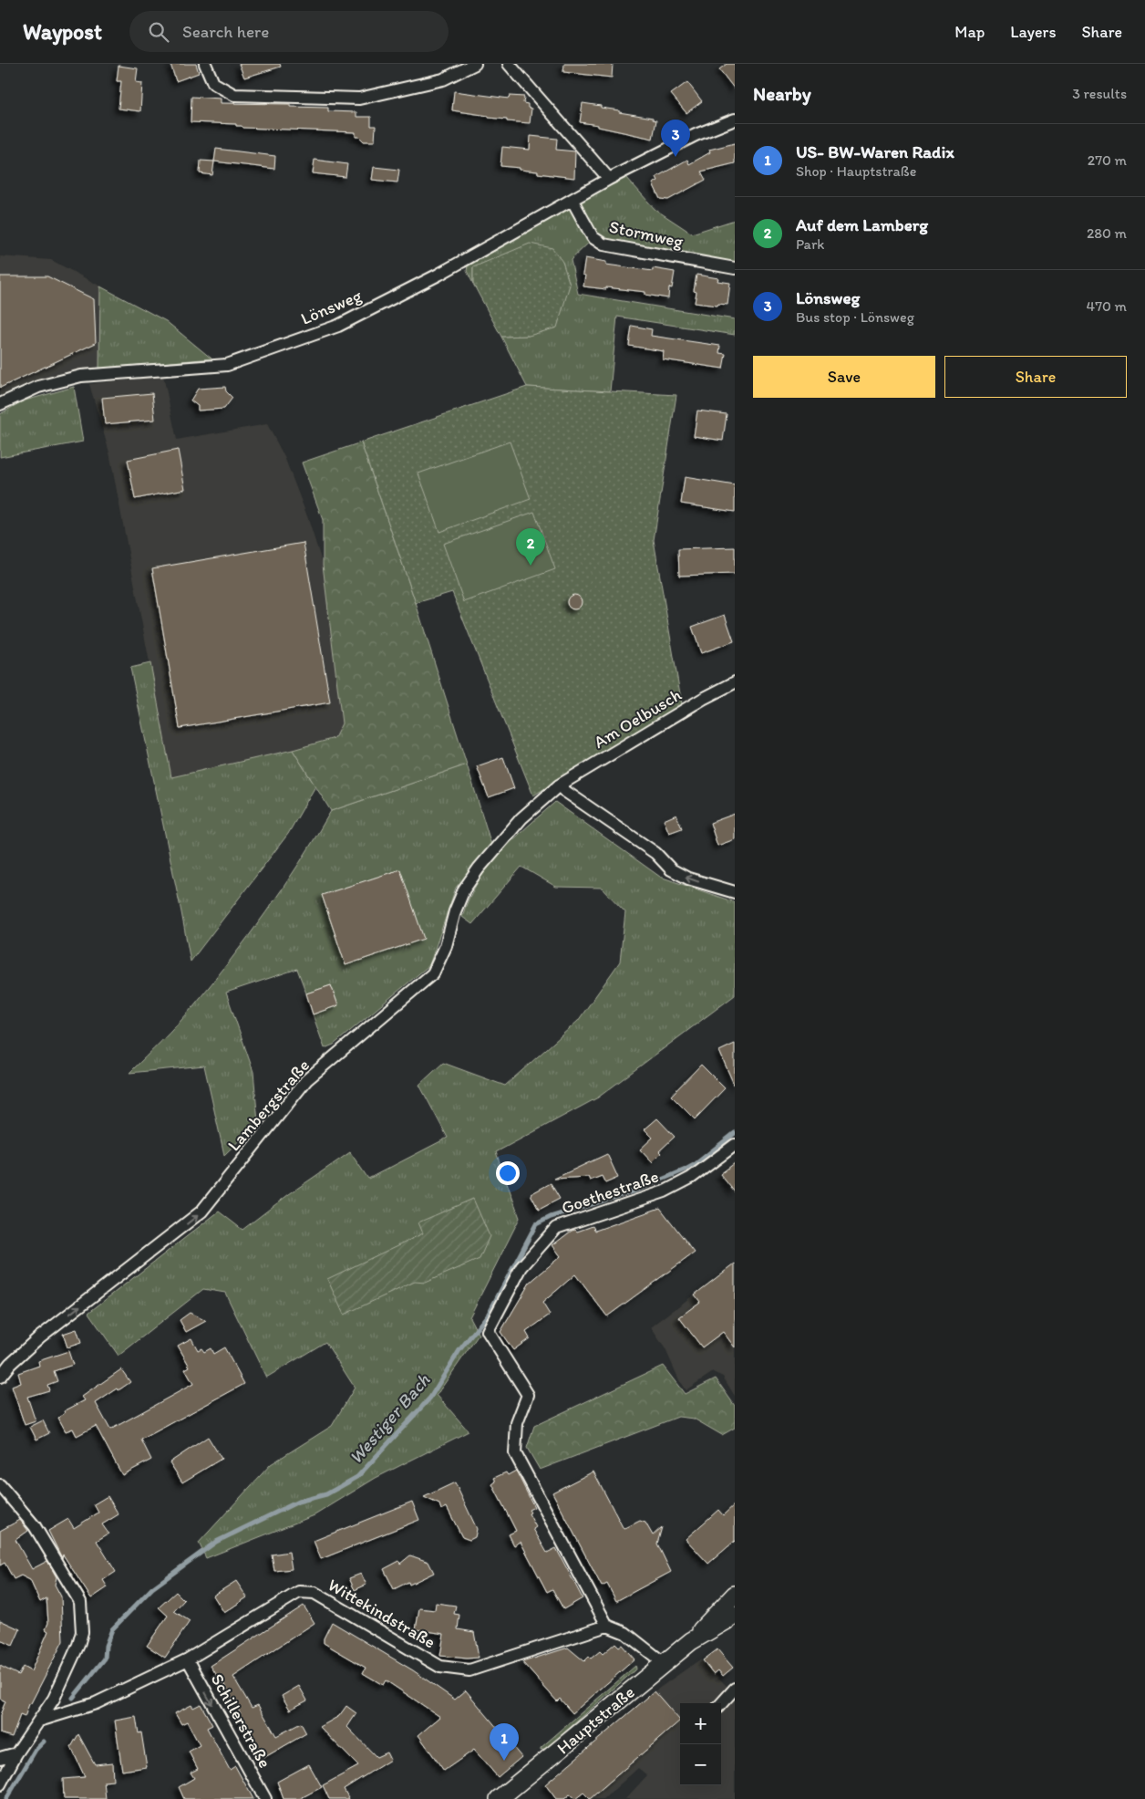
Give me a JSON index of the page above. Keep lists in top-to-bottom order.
{
  "streets": {
    "main road": ["Hauptstraße"],
    "street": [
      "Stormweg",
      "Lönsweg",
      "Am Oelbusch",
      "Lambergstraße",
      "Goethestraße",
      "Wittekindstraße",
      "Schillerstraße"
    ]
  },
  "crossings": [
    ["Stormweg", "Lönsweg"],
    ["Am Oelbusch", "Lambergstraße"],
    ["Goethestraße", "Wittekindstraße"],
    ["Wittekindstraße", "Schillerstraße"]
  ],
  "one_way": ["Lambergstraße", "Schillerstraße"],
  "water": ["Westiger Bach"],
  "page": {
    "header": "Waypost",
    "search": "Search here",
    "nav": ["Map", "Layers", "Share"],
    "heading": ["Nearby", "3 results"],
    "pins": ["3", "2", "1"],
    "list": [
      {
        "mark": "1",
        "name": "US- BW-Waren Radix",
        "note": "Shop · Hauptstraße",
        "value": "270 m"
      },
      {
        "mark": "2",
        "name": "Auf dem Lamberg",
        "note": "Park",
        "value": "280 m"
      },
      {
        "mark": "3",
        "name": "Lönsweg",
        "note": "Bus stop · Lönsweg",
        "value": "470 m"
      }
    ],
    "buttons": ["Save", "Share"],
    "map_buttons": ["+", "−"]
  }
}
